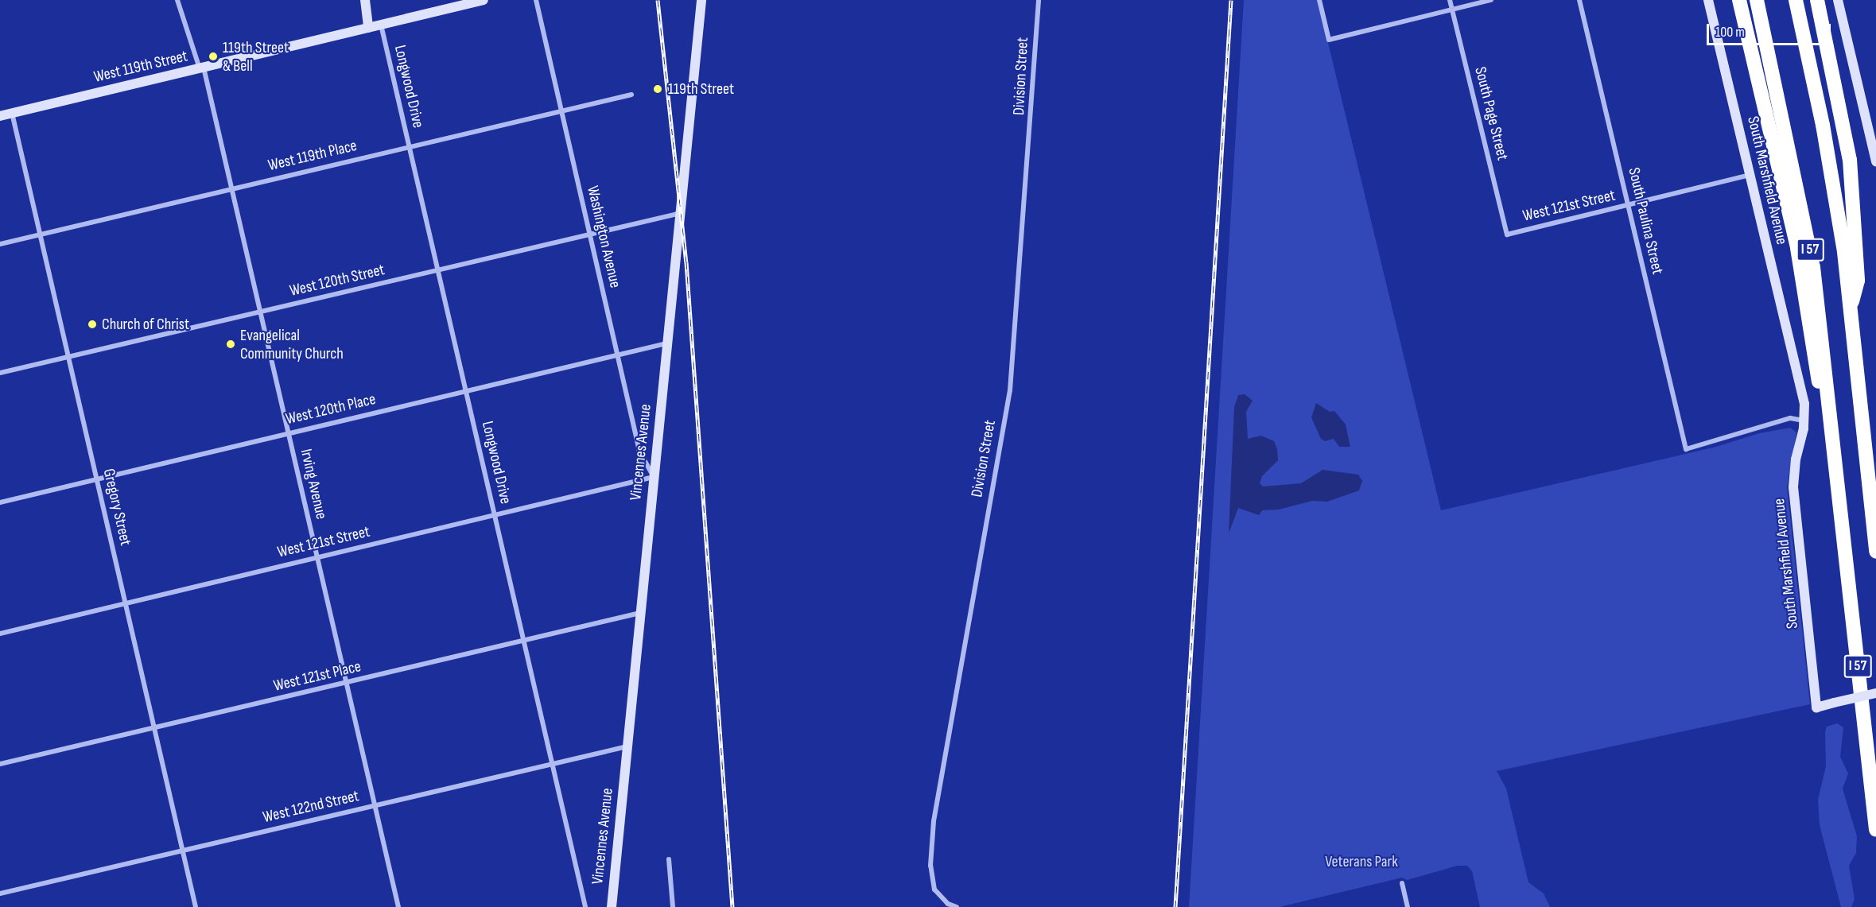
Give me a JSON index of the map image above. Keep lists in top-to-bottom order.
{
  "streets": {
    "highway": ["I 57"],
    "main road": ["West 119th Street", "South Marshfield Avenue", "Vincennes Avenue"],
    "street": [
      "Division Street",
      "Longwood Drive",
      "South Page Street",
      "West 119th Place",
      "West 121st Street",
      "South Paulina Street",
      "Washington Avenue",
      "West 120th Street",
      "West 120th Place",
      "Irving Avenue",
      "Gregory Street",
      "West 121st Place",
      "West 122nd Street"
    ]
  },
  "crossings": [
    ["West 119th Street", "Longwood Drive"],
    ["West 119th Street", "Irving Avenue"],
    ["West 119th Street", "Gregory Street"],
    ["Longwood Drive", "West 119th Place"],
    ["Longwood Drive", "West 121st Street"],
    ["Longwood Drive", "West 120th Street"],
    ["Longwood Drive", "West 120th Place"],
    ["Longwood Drive", "West 121st Place"],
    ["Longwood Drive", "West 122nd Street"],
    ["South Page Street", "West 121st Street"],
    ["West 119th Place", "Washington Avenue"],
    ["West 119th Place", "Irving Avenue"],
    ["West 119th Place", "Gregory Street"],
    ["South Marshfield Avenue", "West 121st Street"],
    ["South Marshfield Avenue", "South Paulina Street"],
    ["West 121st Street", "South Paulina Street"],
    ["West 121st Street", "Washington Avenue"],
    ["West 121st Street", "Vincennes Avenue"],
    ["West 121st Street", "Irving Avenue"],
    ["West 121st Street", "Gregory Street"],
    ["Washington Avenue", "West 120th Street"],
    ["Washington Avenue", "West 120th Place"],
    ["Washington Avenue", "Vincennes Avenue"],
    ["West 120th Street", "Vincennes Avenue"],
    ["West 120th Street", "Irving Avenue"],
    ["West 120th Street", "Gregory Street"],
    ["West 120th Place", "Vincennes Avenue"],
    ["West 120th Place", "Irving Avenue"],
    ["West 120th Place", "Gregory Street"],
    ["Vincennes Avenue", "West 121st Place"],
    ["Vincennes Avenue", "West 122nd Street"],
    ["Irving Avenue", "West 121st Place"],
    ["Irving Avenue", "West 122nd Street"],
    ["Gregory Street", "West 121st Place"],
    ["Gregory Street", "West 122nd Street"]
  ],
  "parks": ["Veterans Park"],
  "places": [
    "119th Street & Bell",
    "119th Street",
    "Church of Christ",
    "Evangelical Community Church"
  ],
  "scale_bar": "100 m"
}
